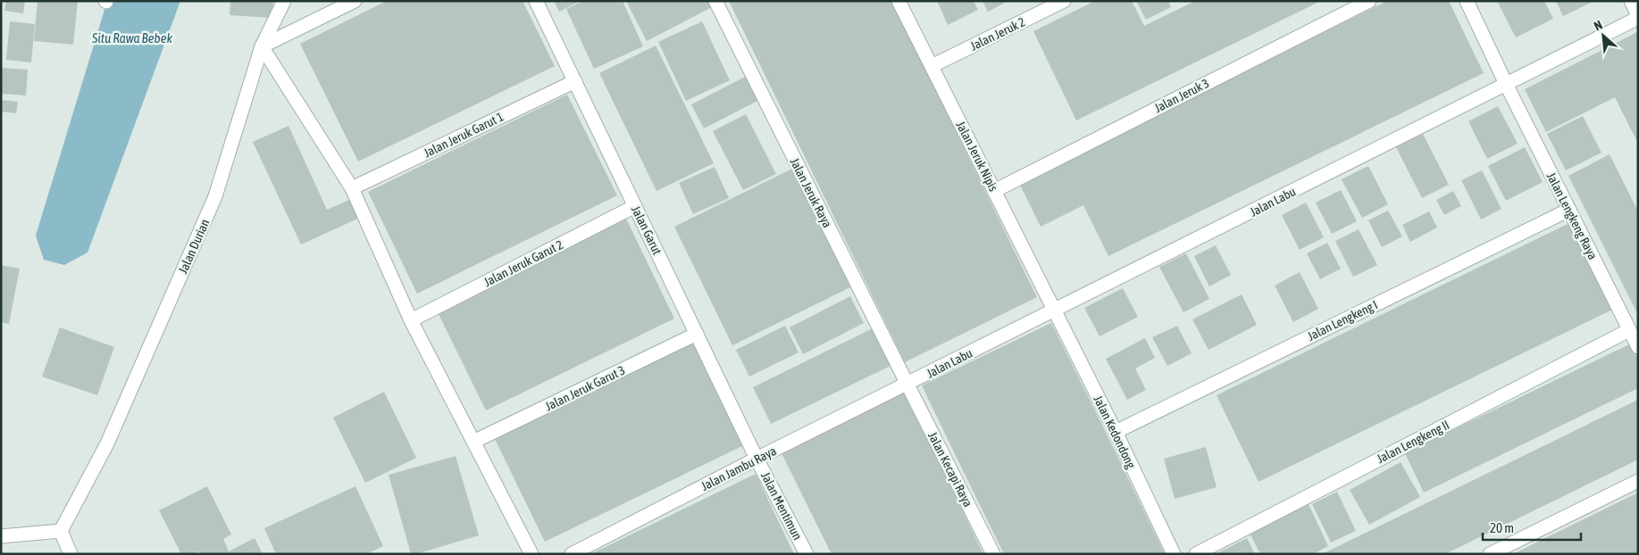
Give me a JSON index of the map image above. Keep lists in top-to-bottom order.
{
  "streets": {
    "street": [
      "Jalan Jeruk 2",
      "Jalan Jeruk 3",
      "Jalan Jeruk Garut 1",
      "Jalan Jeruk Nipis",
      "Jalan Jeruk Raya",
      "Jalan Labu",
      "Jalan Lengkeng Raya",
      "Jalan Garut",
      "Jalan Durian",
      "Jalan Jeruk Garut 2",
      "Jalan Lengkeng I",
      "Jalan Jeruk Garut 3",
      "Jalan Kedondong",
      "Jalan Lengkeng II",
      "Jalan Jambu Raya",
      "Jalan Kecapi Raya",
      "Jalan Mentimun"
    ]
  },
  "crossings": [
    ["Jalan Jeruk 2", "Jalan Jeruk Nipis"],
    ["Jalan Jeruk 3", "Jalan Jeruk Nipis"],
    ["Jalan Jeruk Garut 1", "Jalan Garut"],
    ["Jalan Jeruk Nipis", "Jalan Labu"],
    ["Jalan Jeruk Nipis", "Jalan Kedondong"],
    ["Jalan Jeruk Raya", "Jalan Labu"],
    ["Jalan Jeruk Raya", "Jalan Jambu Raya"],
    ["Jalan Jeruk Raya", "Jalan Kecapi Raya"],
    ["Jalan Labu", "Jalan Lengkeng Raya"],
    ["Jalan Labu", "Jalan Kedondong"],
    ["Jalan Labu", "Jalan Jambu Raya"],
    ["Jalan Labu", "Jalan Kecapi Raya"],
    ["Jalan Lengkeng Raya", "Jalan Lengkeng I"],
    ["Jalan Lengkeng Raya", "Jalan Lengkeng II"],
    ["Jalan Garut", "Jalan Jeruk Garut 2"],
    ["Jalan Garut", "Jalan Jeruk Garut 3"],
    ["Jalan Garut", "Jalan Jambu Raya"],
    ["Jalan Garut", "Jalan Mentimun"],
    ["Jalan Lengkeng I", "Jalan Kedondong"],
    ["Jalan Jambu Raya", "Jalan Kecapi Raya"],
    ["Jalan Jambu Raya", "Jalan Mentimun"]
  ],
  "water": ["Situ Rawa Bebek"],
  "scale_bar": "20 m",
  "north": "top left"
}
